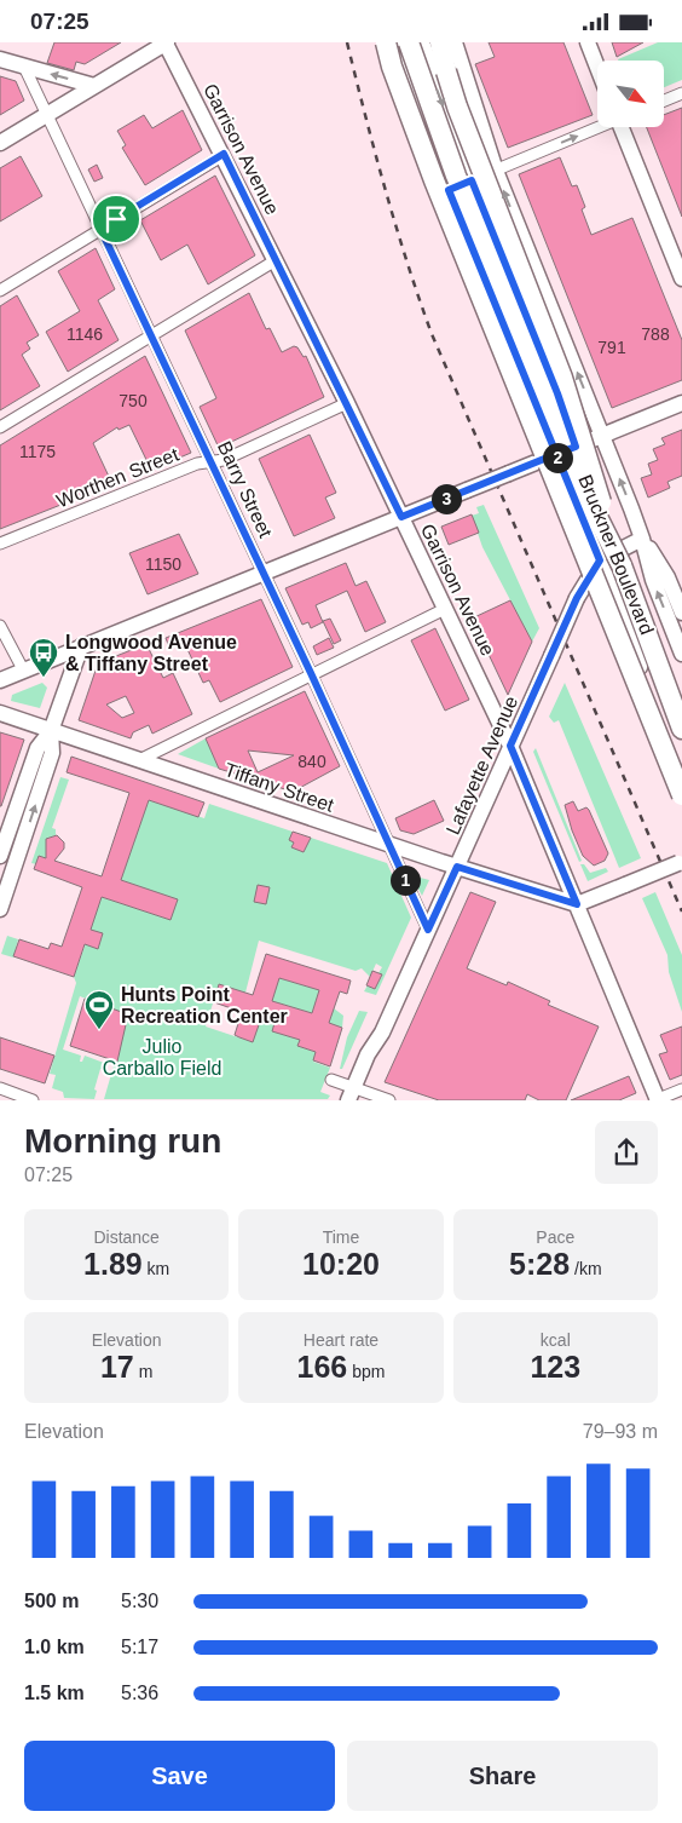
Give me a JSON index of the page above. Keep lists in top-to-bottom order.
{
  "streets": {
    "main road": [
      "Garrison Avenue",
      "Bruckner Boulevard",
      "Lafayette Avenue",
      "Tiffany Street"
    ],
    "street": ["Worthen Street", "Barry Street"]
  },
  "crossings": [
    ["Garrison Avenue", "Worthen Street"],
    ["Garrison Avenue", "Lafayette Avenue"],
    ["Garrison Avenue", "Tiffany Street"],
    ["Worthen Street", "Barry Street"],
    ["Barry Street", "Lafayette Avenue"],
    ["Barry Street", "Tiffany Street"],
    ["Bruckner Boulevard", "Lafayette Avenue"],
    ["Lafayette Avenue", "Tiffany Street"]
  ],
  "parks": ["Julio Carballo Field"],
  "places": {
    "bus stop": ["Longwood Avenue & Tiffany Street"],
    "sports": ["Hunts Point Recreation Center"]
  },
  "house_numbers": [
    "1146",
    "788",
    "791",
    "750",
    "1175",
    "1150",
    "840"
  ],
  "north": "bottom right",
  "page": {
    "status": "07:25",
    "pins": ["2", "3", "1"],
    "heading": ["Morning run", "07:25"],
    "stats": [
      ["Distance", "1.89 km"],
      ["Time", "10:20"],
      ["Pace", "5:28 /km"],
      ["Elevation", "17 m"],
      ["Heart rate", "166 bpm"],
      ["kcal", "123"]
    ],
    "chart": ["Elevation", "79–93 m"],
    "list": [
      {
        "name": "500 m",
        "note": "5:30"
      },
      {
        "name": "1.0 km",
        "note": "5:17"
      },
      {
        "name": "1.5 km",
        "note": "5:36"
      }
    ],
    "buttons": ["Save", "Share"]
  }
}
